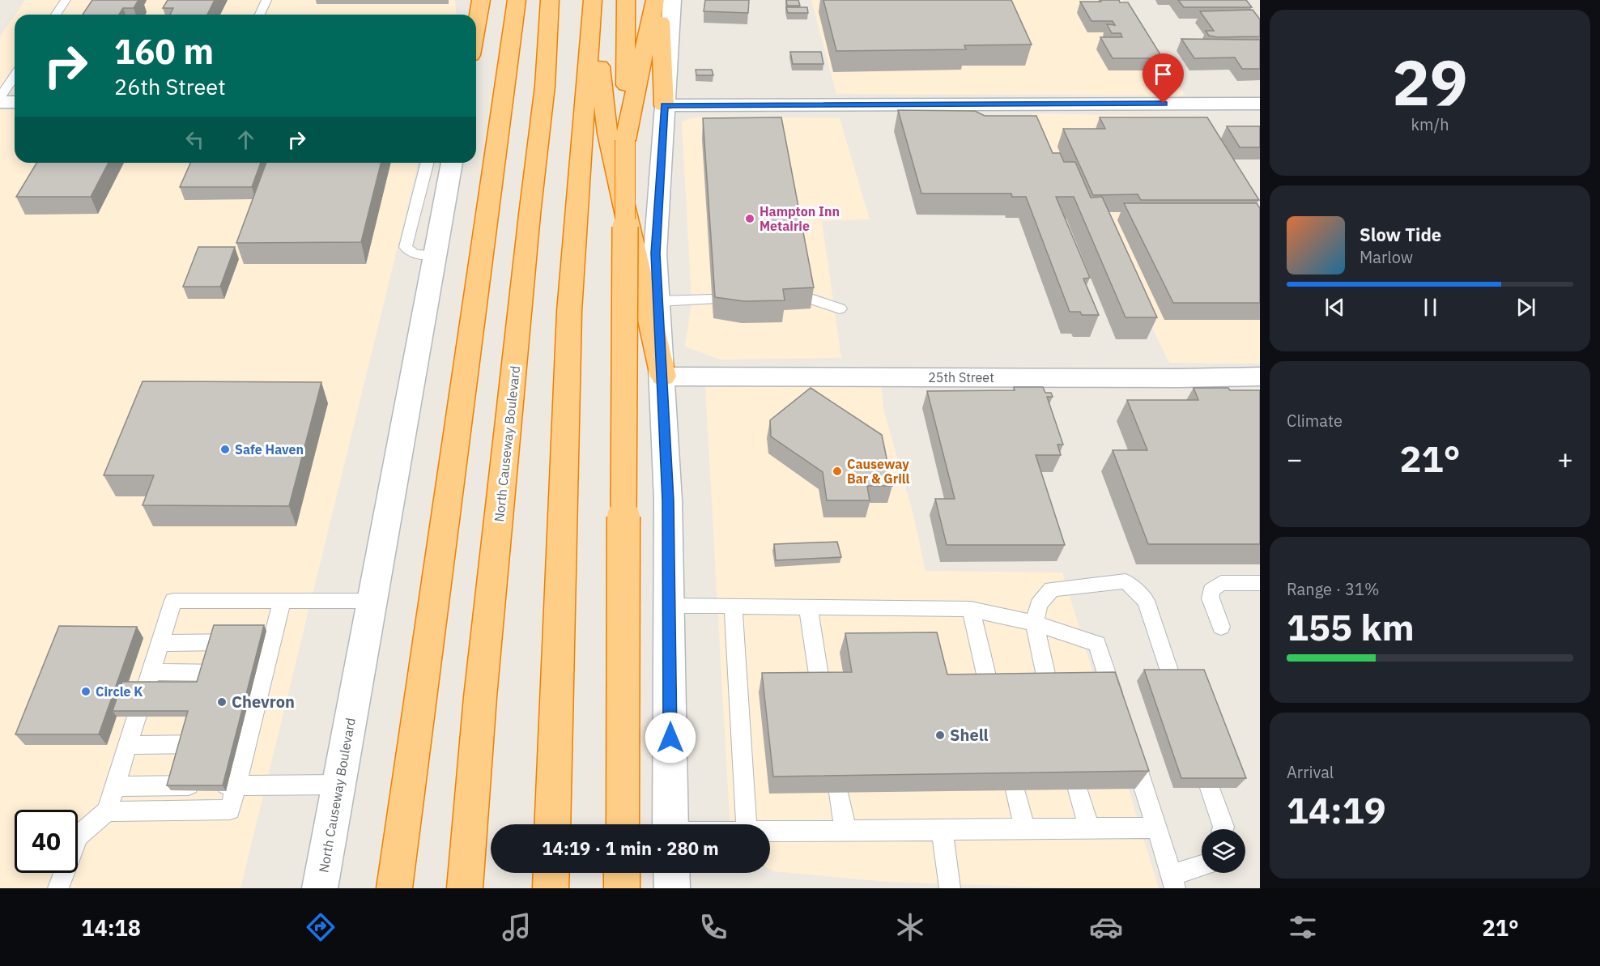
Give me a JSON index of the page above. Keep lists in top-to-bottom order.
{
  "streets": {
    "highway": ["North Causeway Boulevard"],
    "street": ["25th Street"]
  },
  "places": [
    "Hampton Inn Metairie",
    "Safe Haven",
    "Causeway Bar & Grill",
    "Circle K",
    "Chevron",
    "Shell"
  ],
  "page": {
    "tile": [
      ["29", "km/h"],
      "Climate",
      ["Range · 31%", "155 km"],
      ["Arrival", "14:19"]
    ],
    "turn": ["160 m", "26th Street"],
    "song": ["Slow Tide", "Marlow"],
    "heat": ["−", "21°", "+"],
    "limit": "40",
    "trip": "14:19 · 1 min · 280 m",
    "tabs": ["14:18", "21°"]
  }
}
